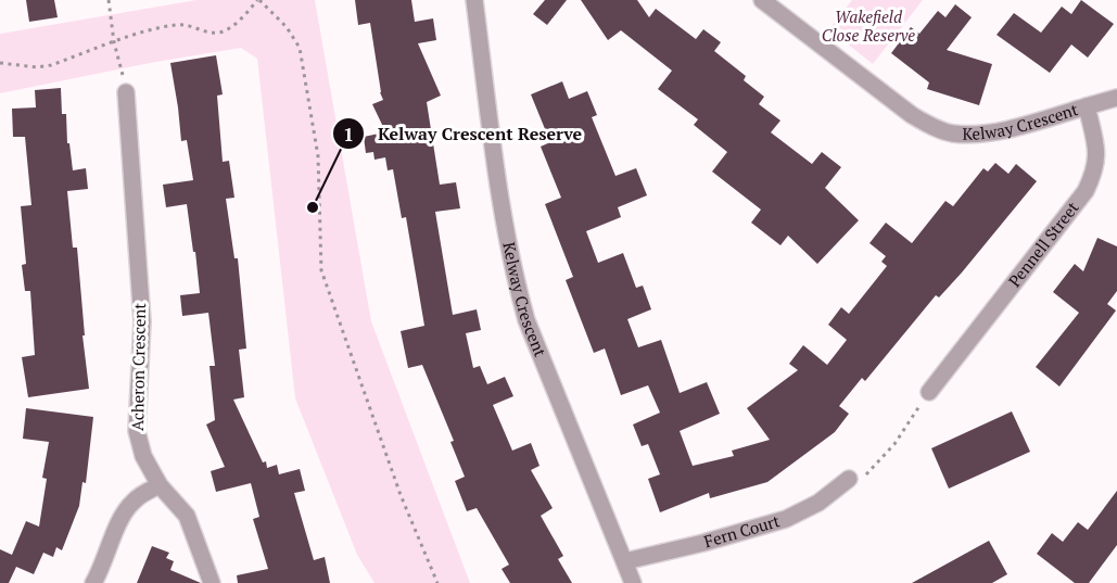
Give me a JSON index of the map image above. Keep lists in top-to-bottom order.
{
  "streets": {
    "street": [
      "Kelway Crescent",
      "Pennell Street",
      "Acheron Crescent",
      "Fern Court"
    ]
  },
  "crossings": [
    ["Kelway Crescent", "Pennell Street"],
    ["Kelway Crescent", "Fern Court"]
  ],
  "parks": ["Wakefield Close Reserve"],
  "places": ["Kelway Crescent Reserve"]
}
